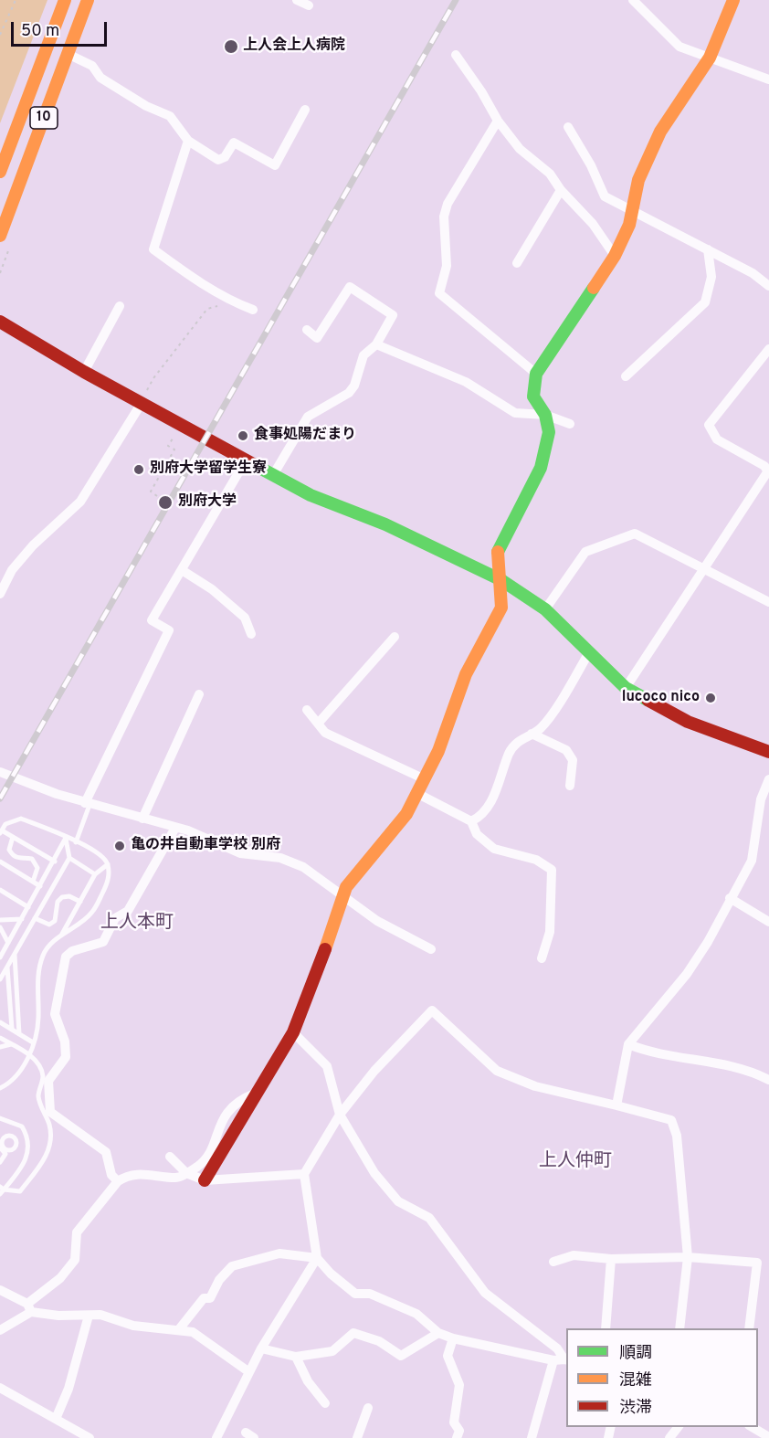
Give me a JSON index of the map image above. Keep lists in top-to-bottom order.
{
  "streets": {
    "main road": ["10"]
  },
  "districts": ["上人本町", "上人仲町"],
  "places": [
    "上人会上人病院",
    "食事処陽だまり",
    "別府大学留学生寮",
    "別府大学",
    "lucoco nico",
    "亀の井自動車学校 別府"
  ],
  "legend": ["順調", "混雑", "渋滞"],
  "scale_bar": "50 m"
}
